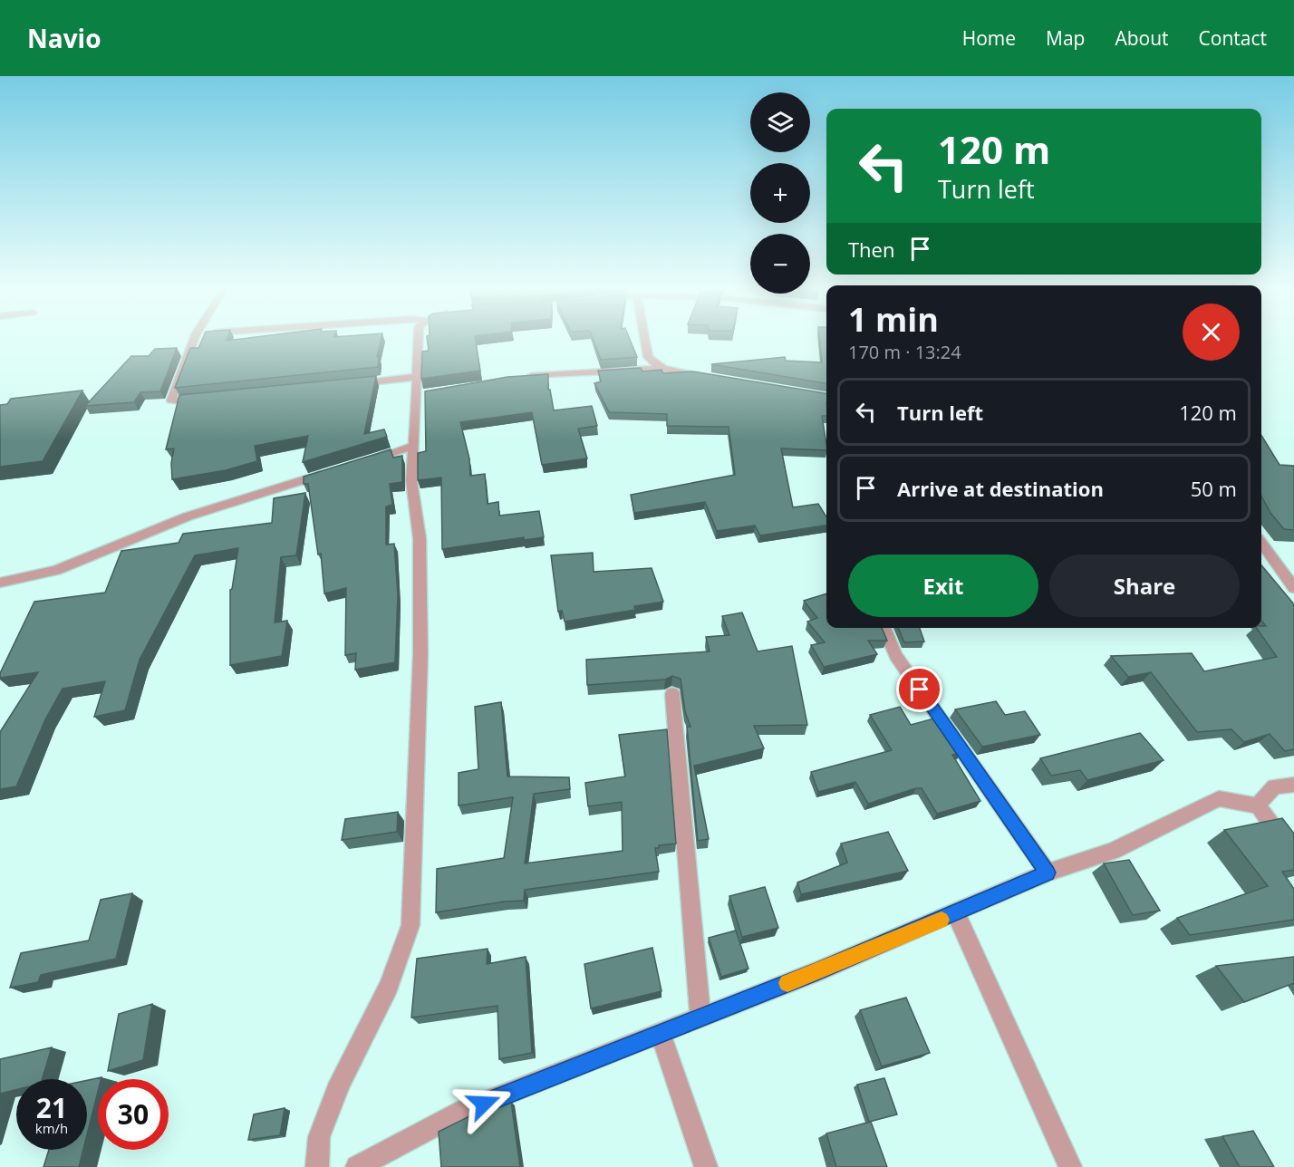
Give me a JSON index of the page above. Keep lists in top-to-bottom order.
{
  "page": {
    "header": "Navio",
    "nav": [
      "Home",
      "Map",
      "About",
      "Contact"
    ],
    "map_buttons": ["+", "−"],
    "turn": ["120 m", "Turn left"],
    "then": "Then",
    "heading": ["1 min", "170 m · 13:24"],
    "list": [
      {
        "name": "Turn left",
        "value": "120 m"
      },
      {
        "name": "Arrive at destination",
        "value": "50 m"
      }
    ],
    "buttons": ["Exit", "Share"],
    "speed": "21 km/h",
    "limit": "30"
  }
}
